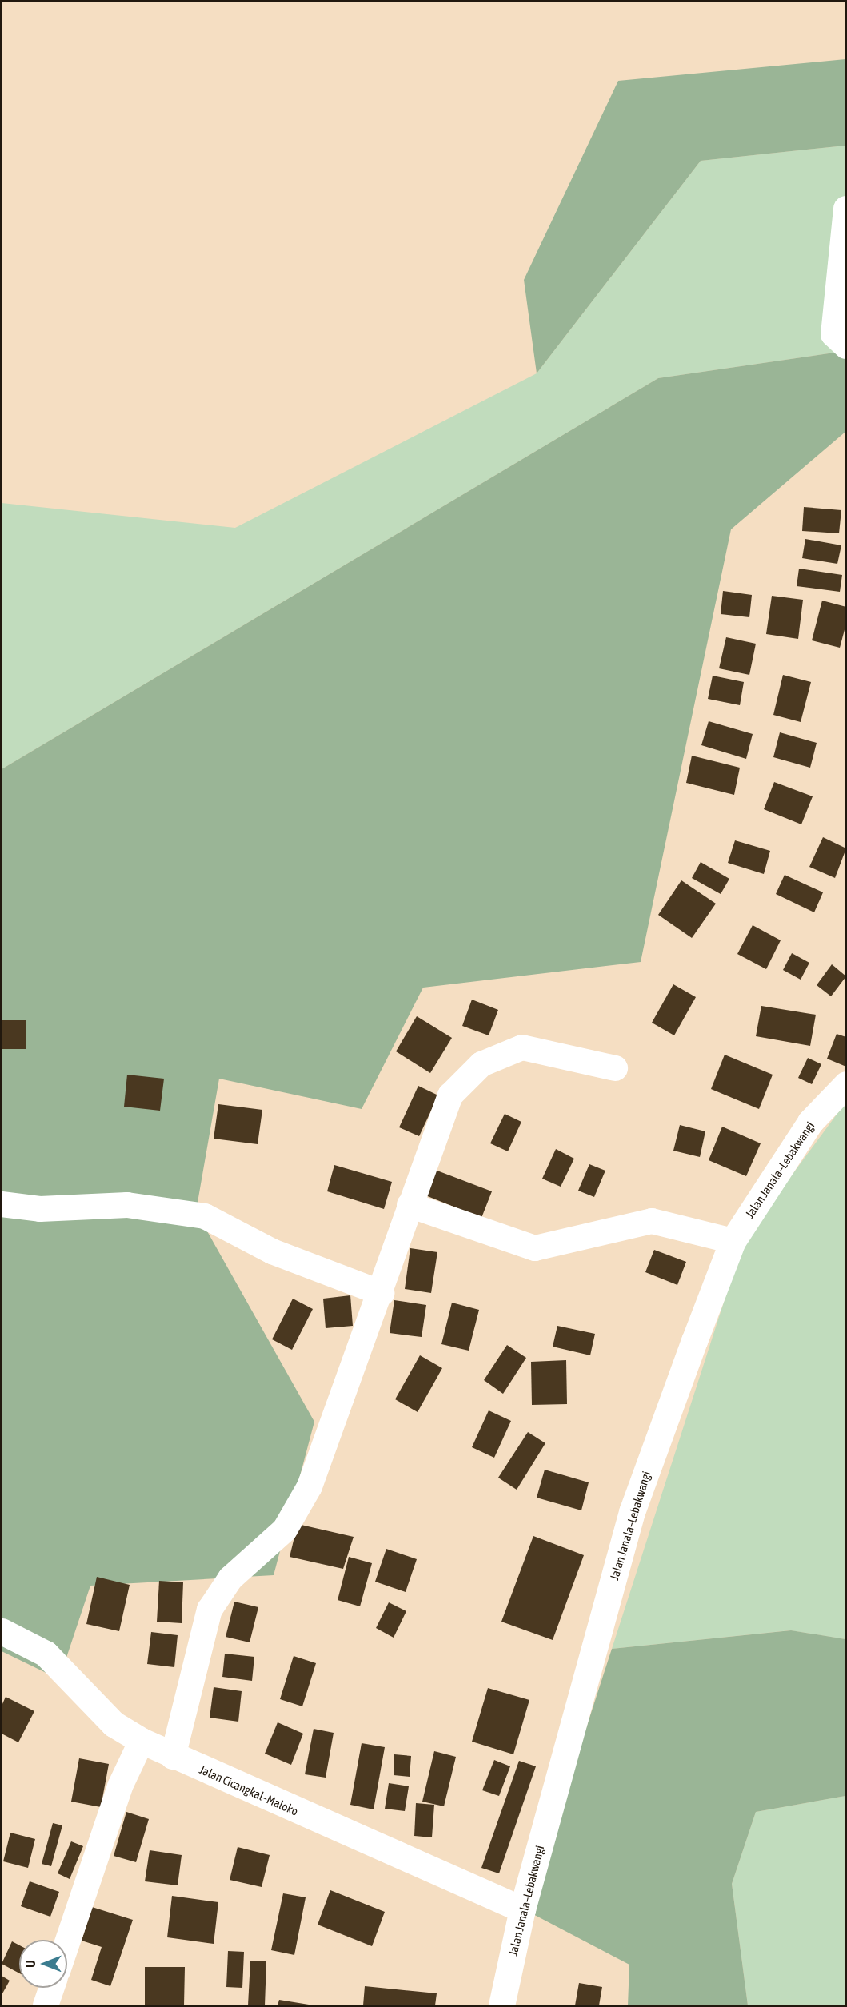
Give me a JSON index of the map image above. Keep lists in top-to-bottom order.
{
  "streets": {
    "main road": ["Jalan Janala–Lebakwangi", "Jalan Cicangkal–Maloko"]
  },
  "crossings": [
    ["Jalan Janala–Lebakwangi", "Jalan Cicangkal–Maloko"]
  ],
  "north": "left"
}
